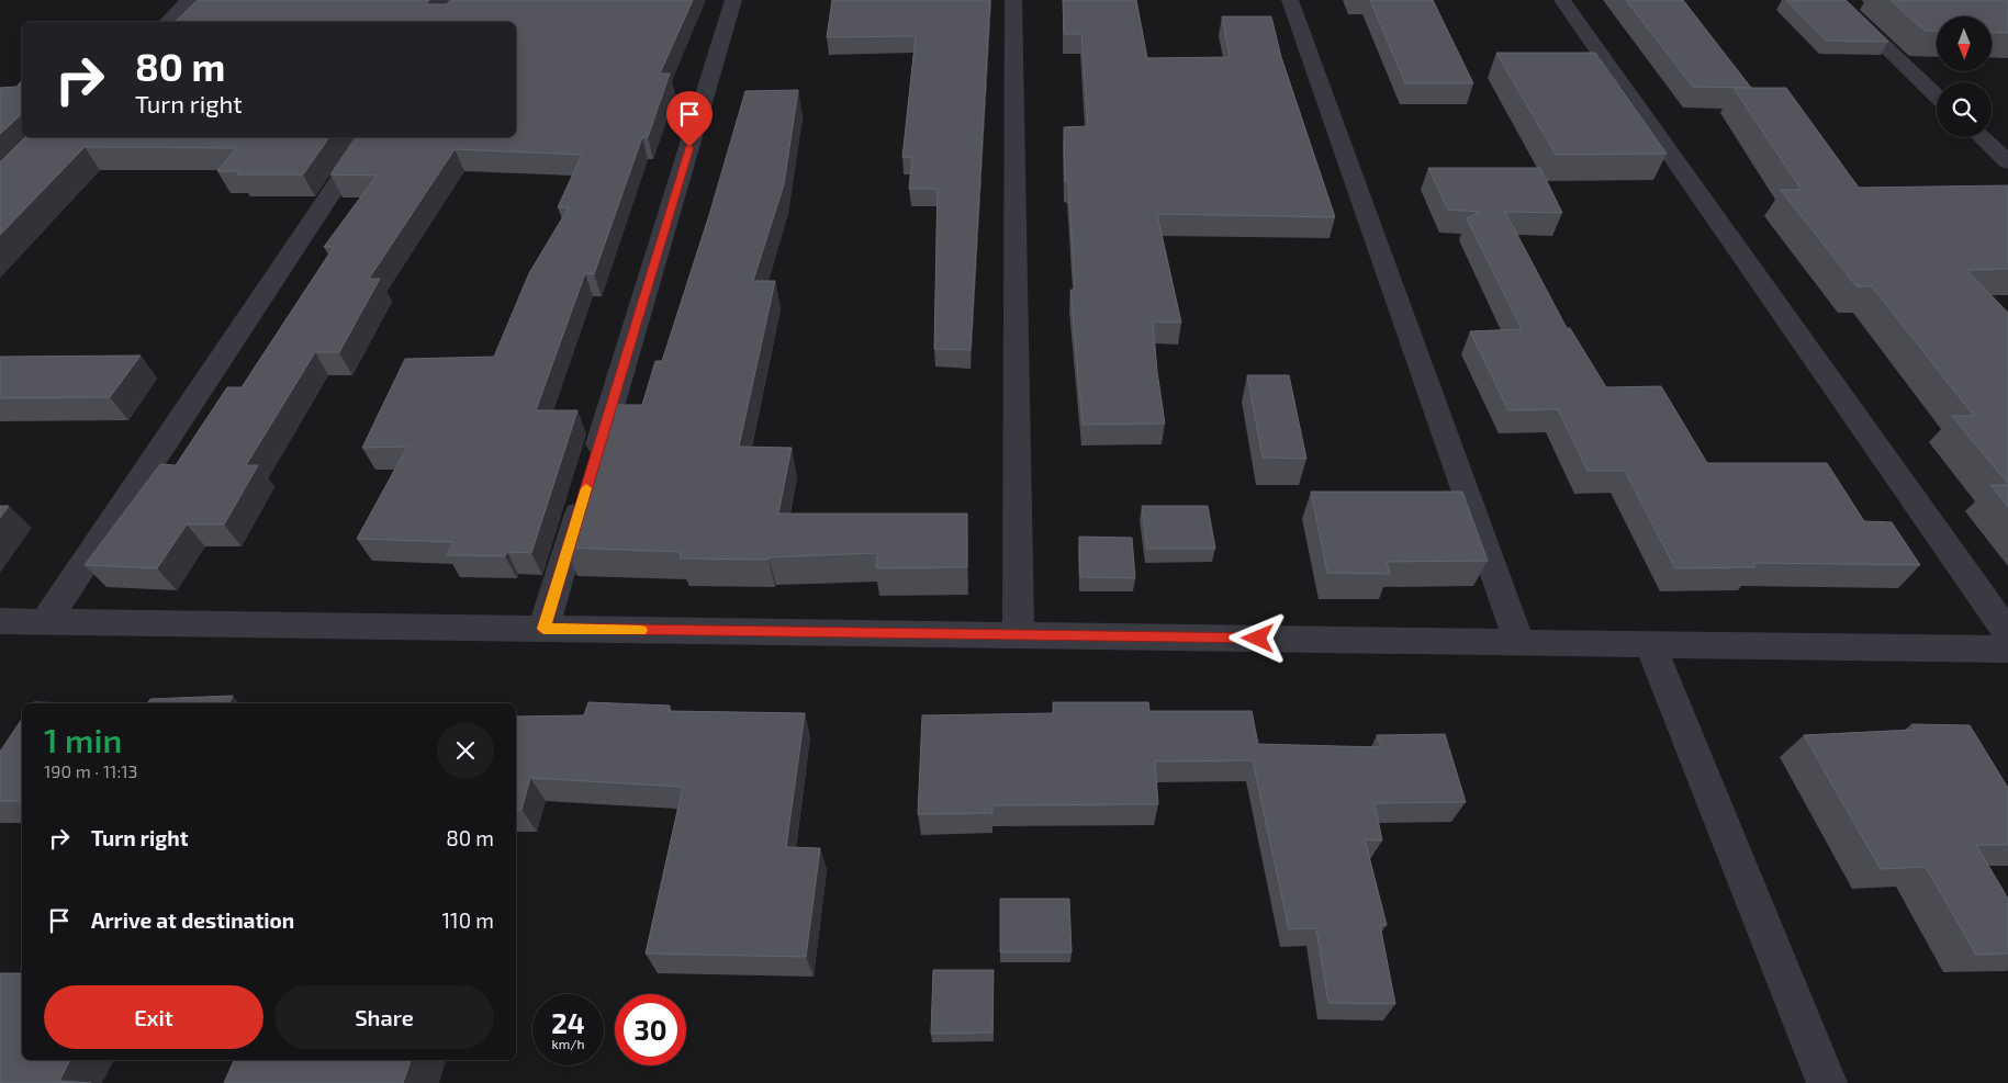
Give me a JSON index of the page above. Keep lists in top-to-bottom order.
{
  "north": "bottom",
  "page": {
    "turn": ["80 m", "Turn right"],
    "heading": ["1 min", "190 m · 11:13"],
    "list": [
      {
        "name": "Turn right",
        "value": "80 m"
      },
      {
        "name": "Arrive at destination",
        "value": "110 m"
      }
    ],
    "buttons": ["Exit", "Share"],
    "speed": "24 km/h",
    "limit": "30"
  }
}
